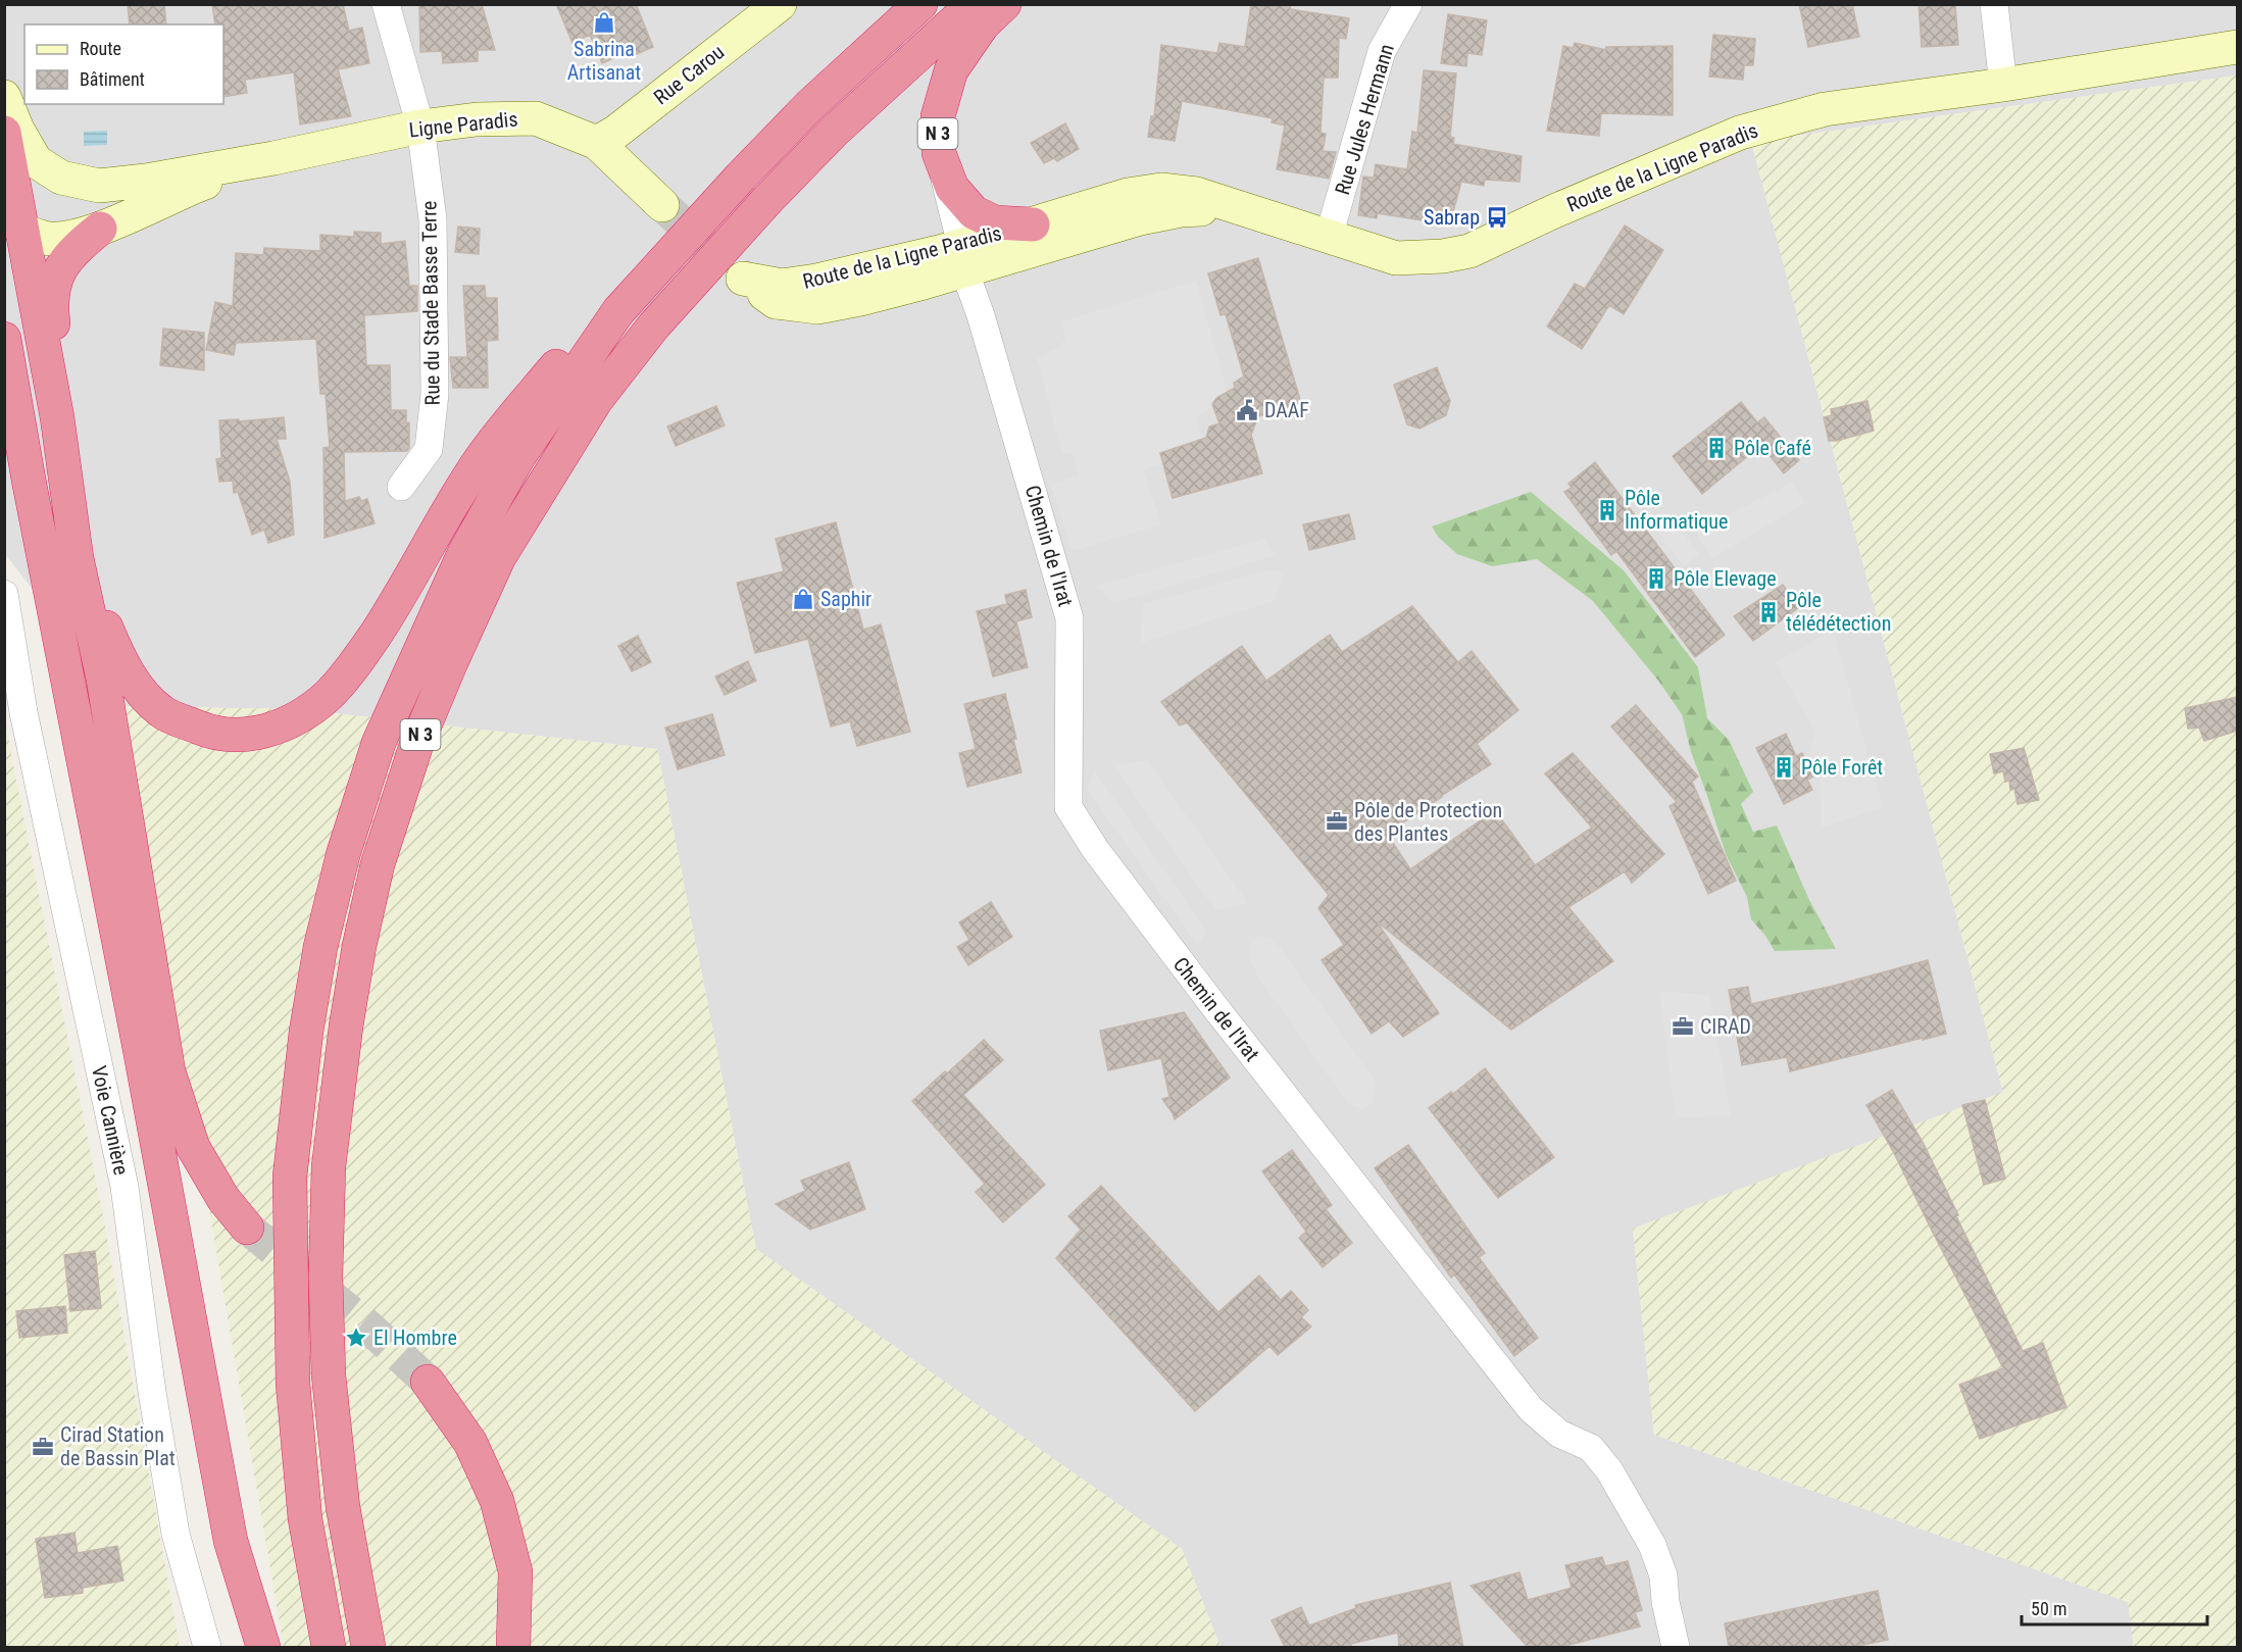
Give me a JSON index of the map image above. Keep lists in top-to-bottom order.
{
  "streets": {
    "highway": ["N 3"],
    "main road": ["Rue Carou", "Ligne Paradis", "Route de la Ligne Paradis"],
    "street": [
      "Rue Jules Hermann",
      "Rue du Stade Basse Terre",
      "Chemin de l'Irat",
      "Voie Cannière"
    ]
  },
  "crossings": [
    ["Rue Carou", "Ligne Paradis"],
    ["Rue Jules Hermann", "Route de la Ligne Paradis"],
    ["Ligne Paradis", "Rue du Stade Basse Terre"],
    ["N 3", "Route de la Ligne Paradis"],
    ["N 3", "Chemin de l'Irat"],
    ["Route de la Ligne Paradis", "Chemin de l'Irat"]
  ],
  "places": {
    "shop": ["Sabrina Artisanat", "Saphir"],
    "bus stop": ["Sabrap"],
    "public building": ["DAAF"],
    "building": [
      "Pôle Café",
      "Pôle Informatique",
      "Pôle Elevage",
      "Pôle télédétection",
      "Pôle Forêt"
    ],
    "office": ["Pôle de Protection des Plantes", "CIRAD", "Cirad Station de Bassin Plat"],
    "place": ["El Hombre"]
  },
  "legend": ["Route", "Bâtiment"],
  "scale_bar": "50 m"
}
